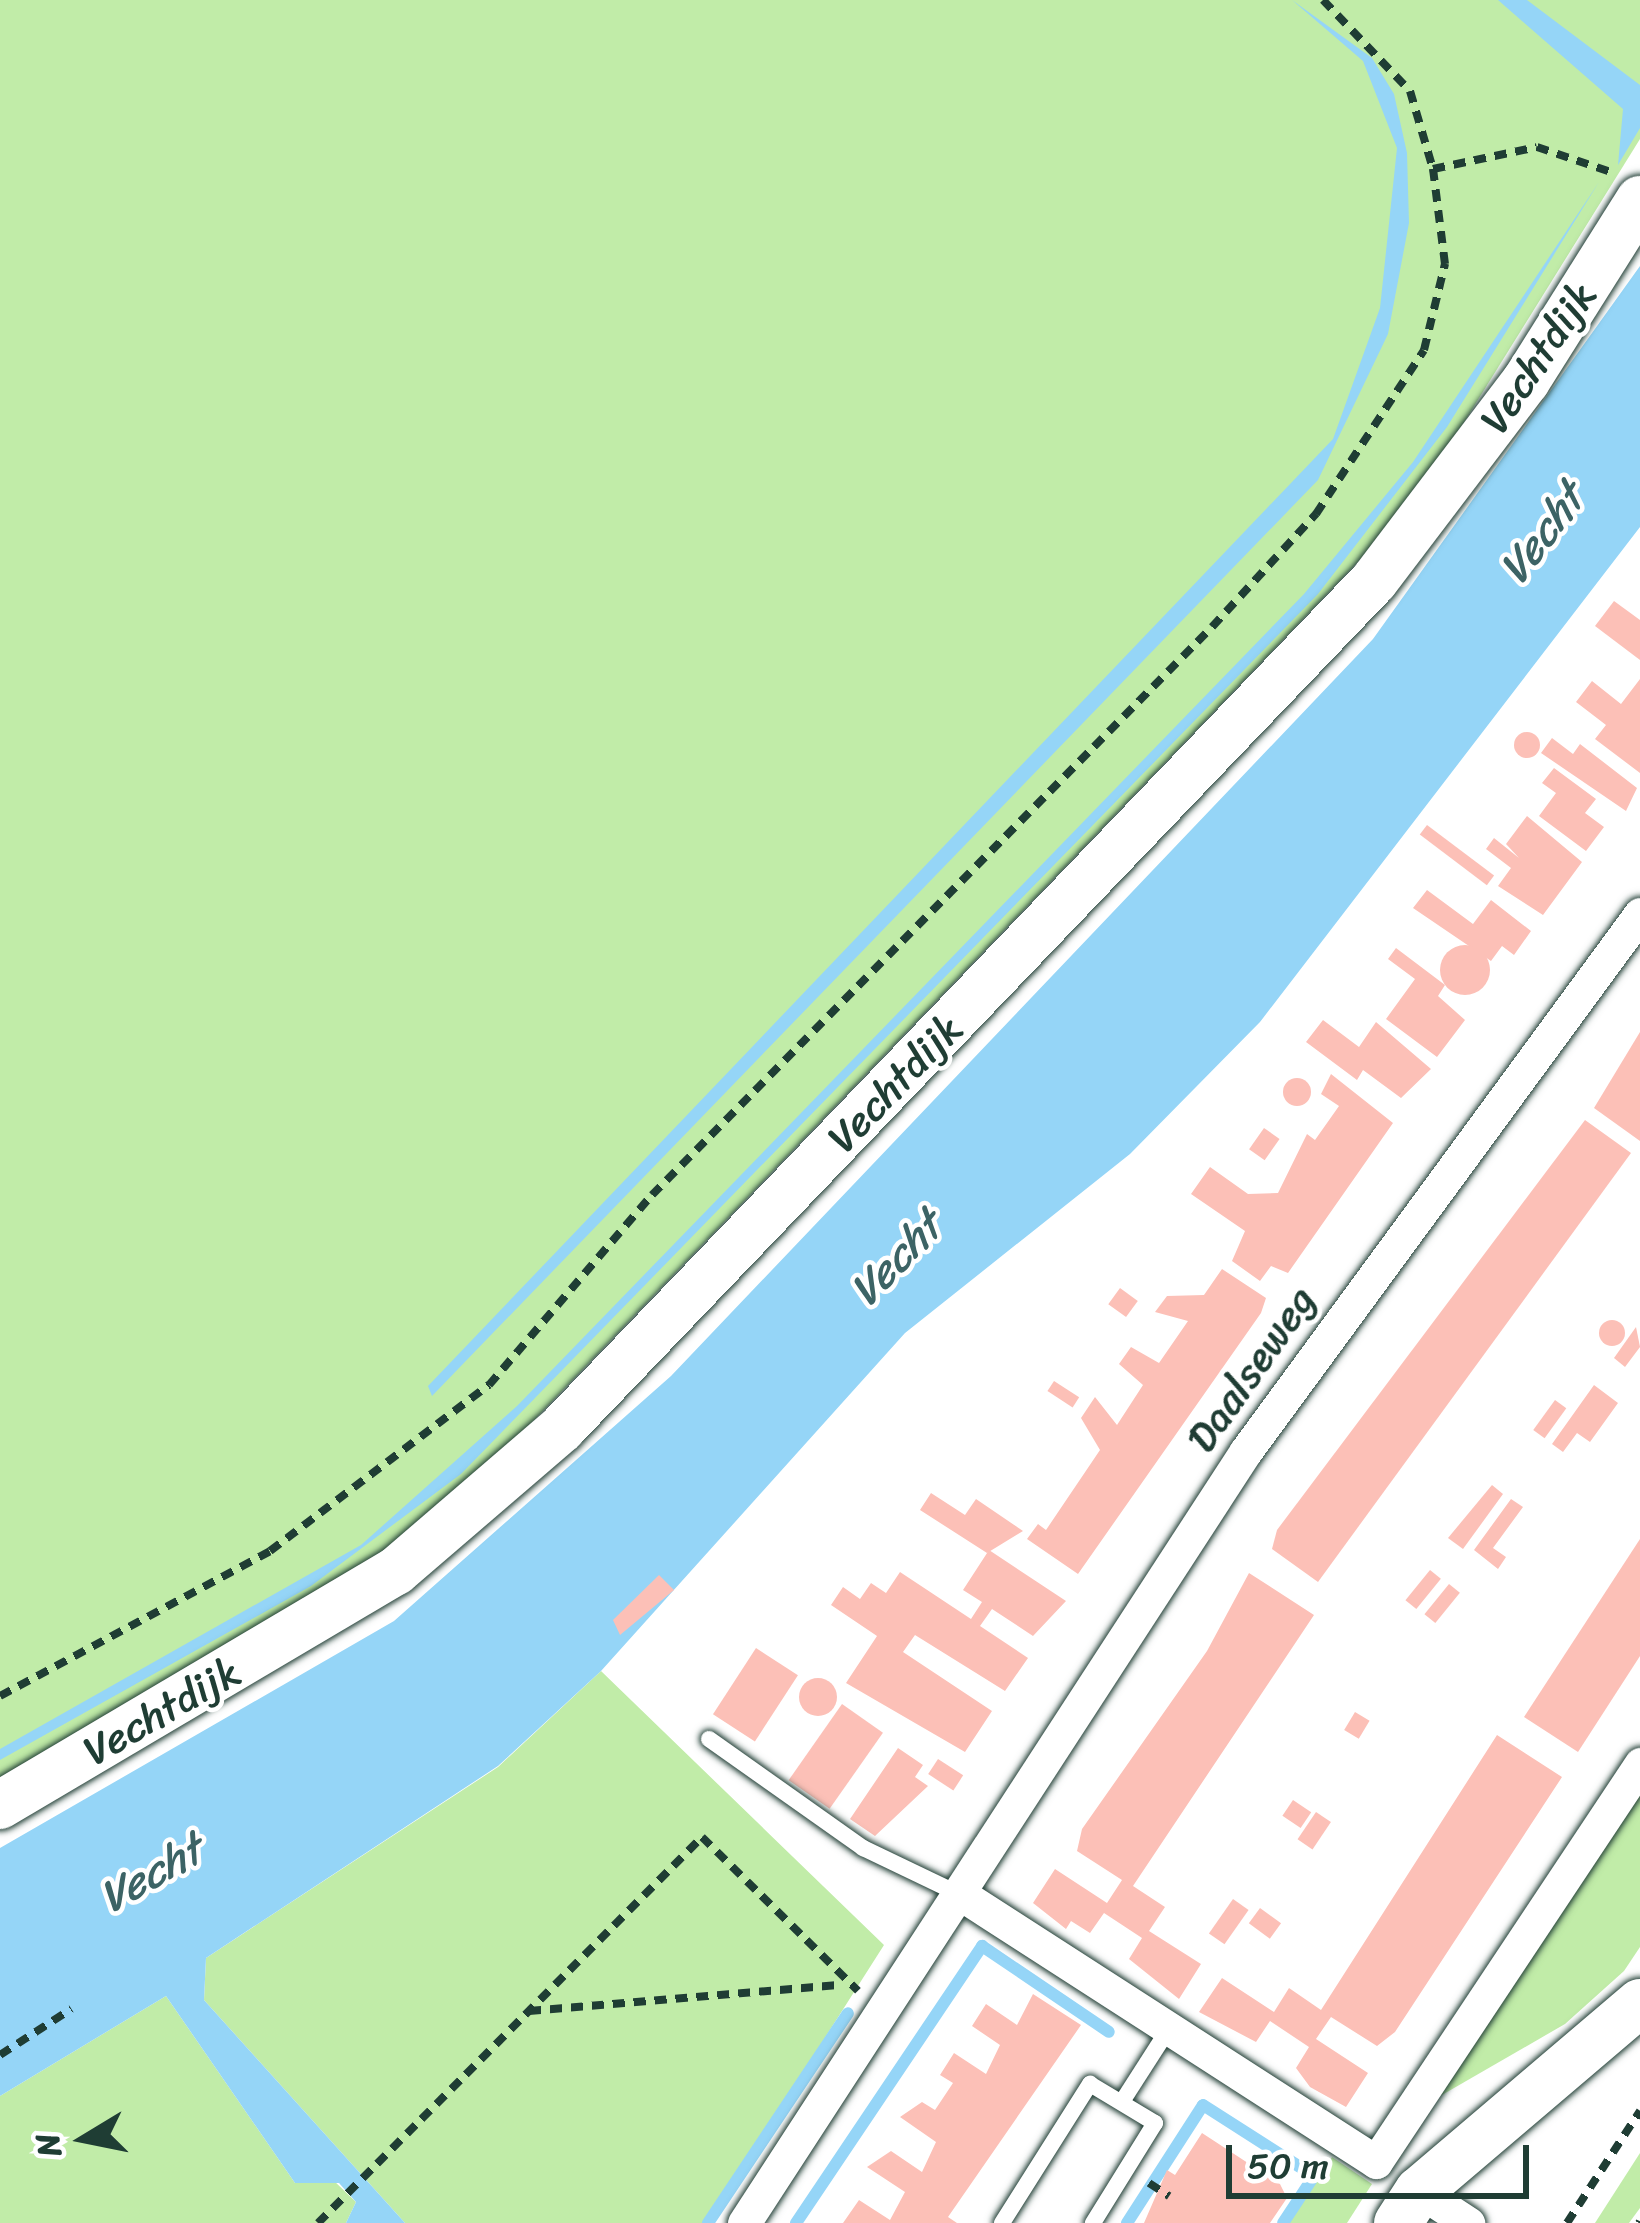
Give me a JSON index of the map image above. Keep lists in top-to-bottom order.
{
  "streets": {
    "street": ["Vechtdijk", "Daalseweg"]
  },
  "water": ["Vecht"],
  "scale_bar": "50 m",
  "north": "left"
}
